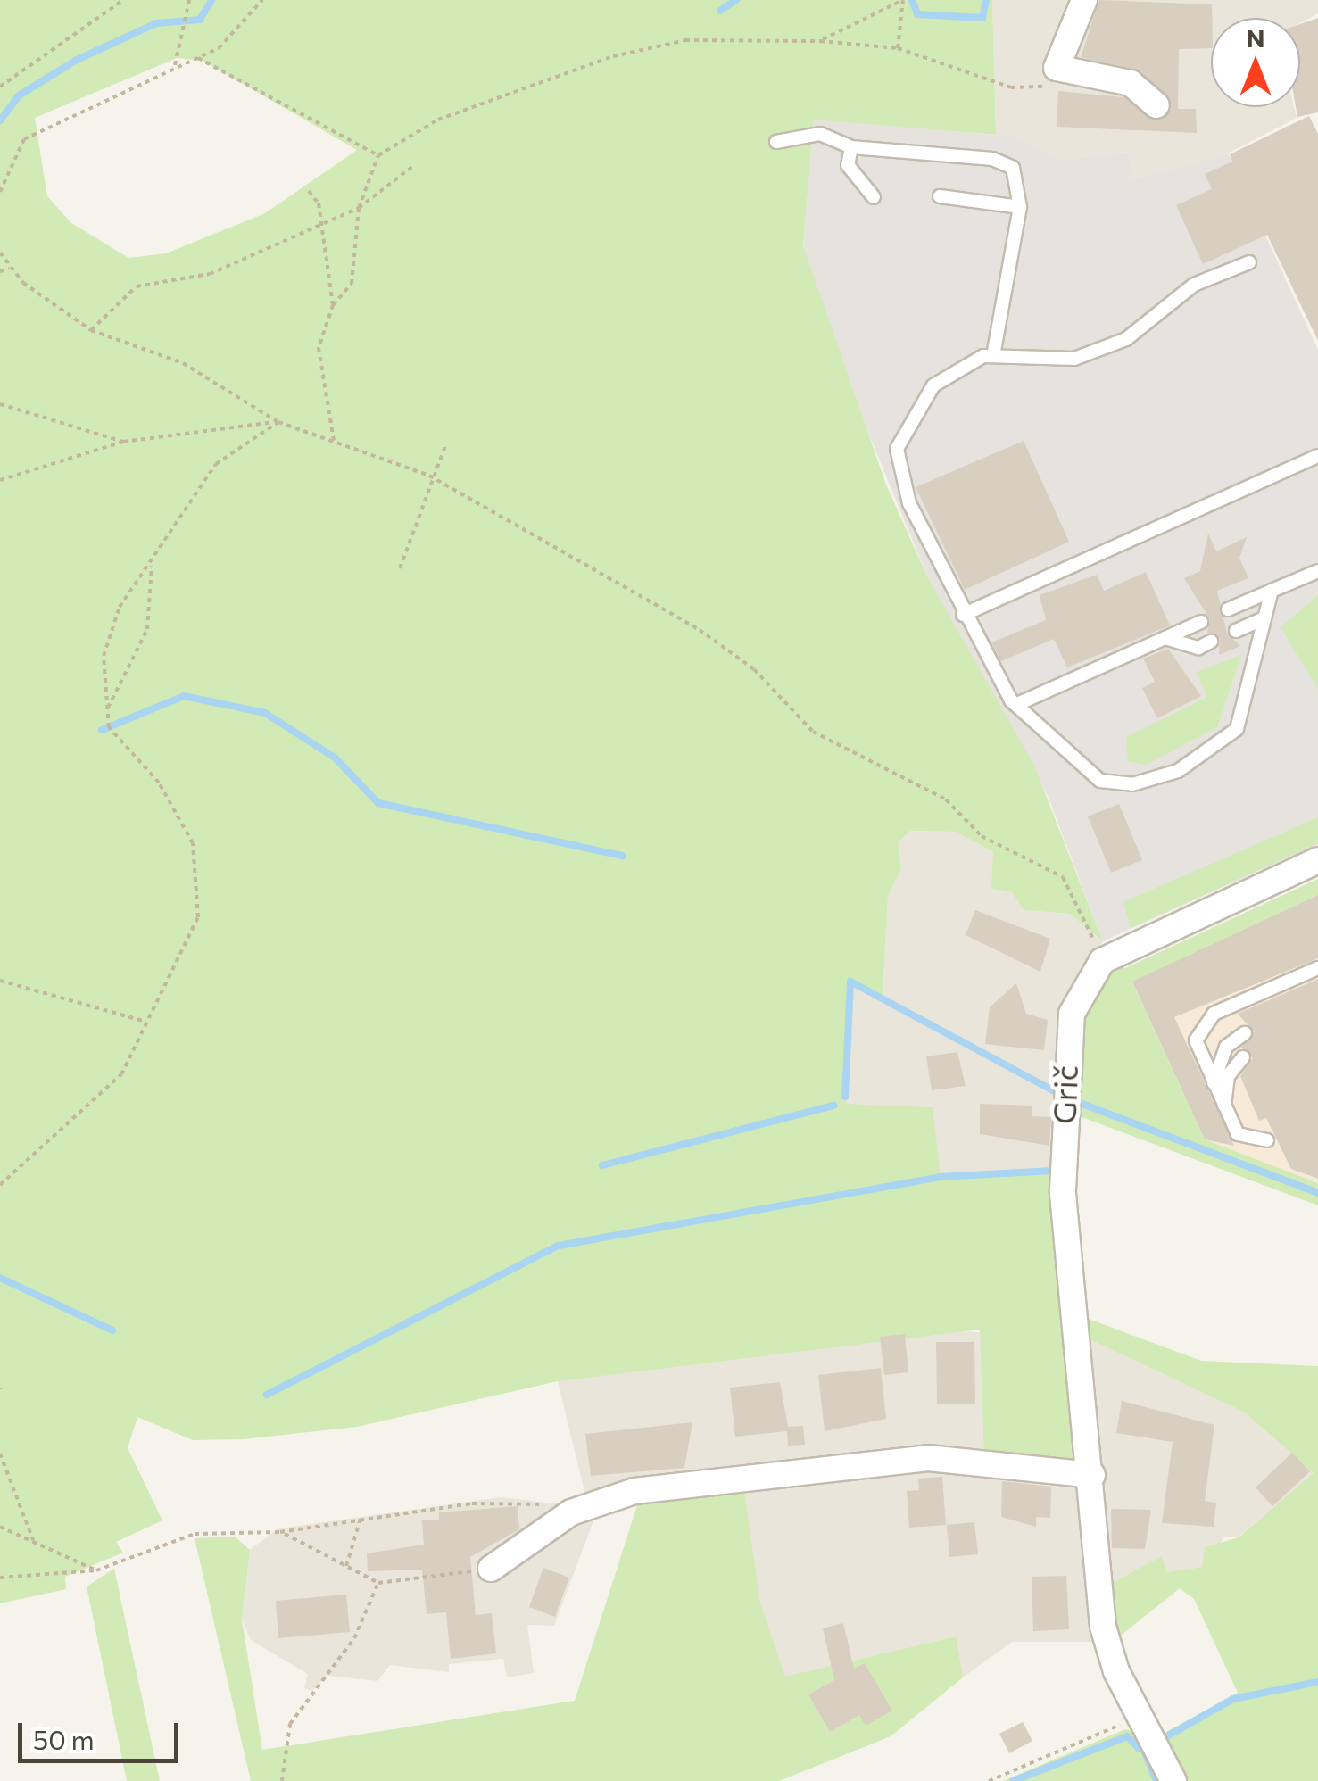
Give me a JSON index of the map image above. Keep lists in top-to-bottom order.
{
  "streets": {
    "street": ["Grič"]
  },
  "scale_bar": "50 m",
  "north": "top"
}
